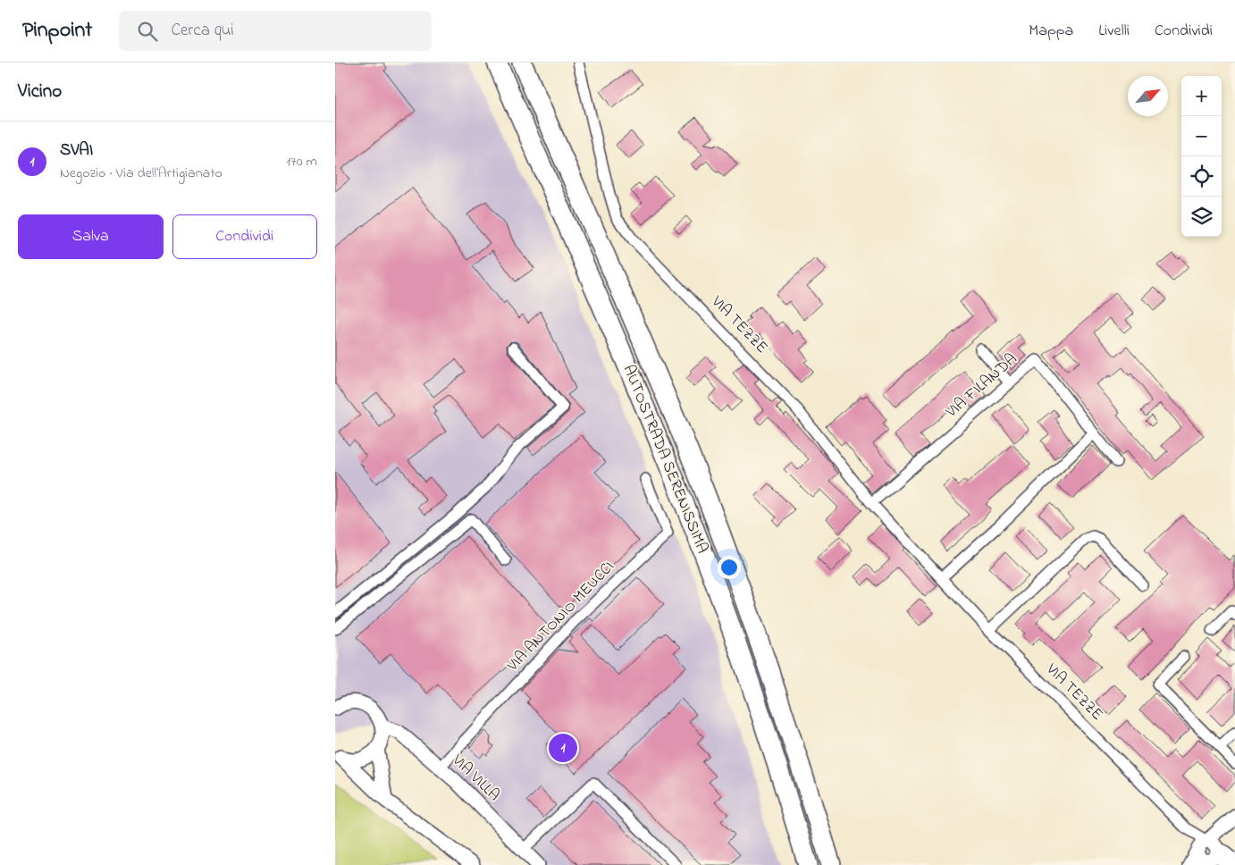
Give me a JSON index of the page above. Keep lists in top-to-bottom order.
{
  "streets": {
    "highway": ["AUTOSTRADA SERENISSIMA"],
    "street": [
      "VIA TEZZE",
      "VIA FILANDA",
      "VIA ANTONIO MEUCCI",
      "VIA VILLA"
    ]
  },
  "crossings": [
    ["VIA TEZZE", "VIA FILANDA"],
    ["VIA ANTONIO MEUCCI", "VIA VILLA"]
  ],
  "north": "top right",
  "page": {
    "header": "Pinpoint",
    "search": "Cerca qui",
    "nav": ["Mappa", "Livelli", "Condividi"],
    "heading": "Vicino",
    "map_buttons": ["+", "−"],
    "list": [
      {
        "mark": "1",
        "name": "SVAI",
        "note": "Negozio · Via dell'Artigianato",
        "value": "170 m"
      }
    ],
    "buttons": ["Salva", "Condividi"],
    "pins": "1"
  }
}
